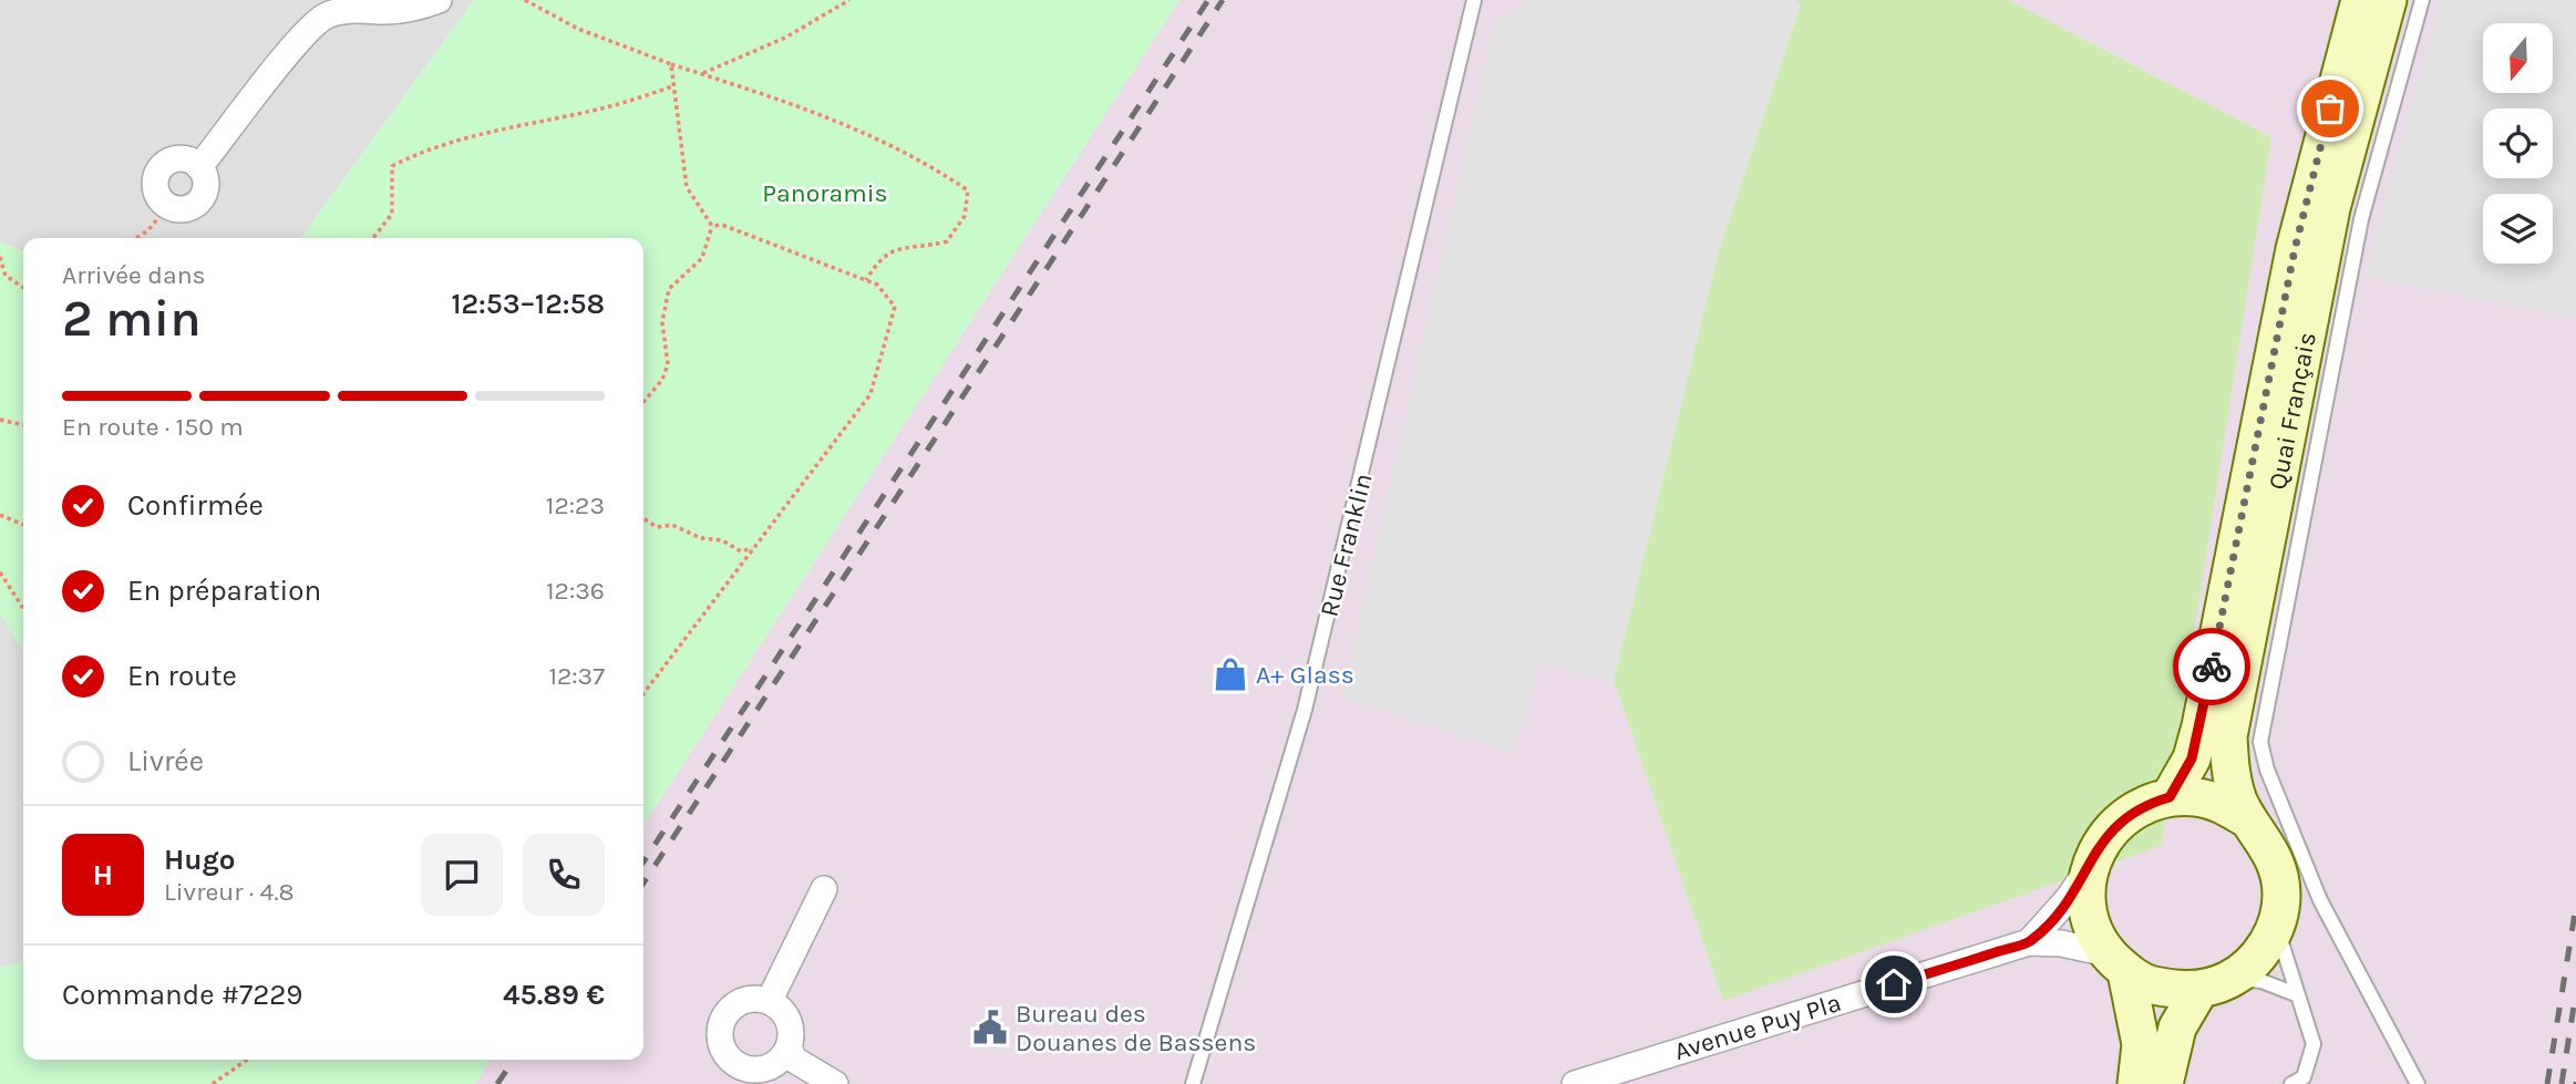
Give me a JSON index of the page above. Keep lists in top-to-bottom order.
{
  "streets": {
    "main road": ["Quai Français"],
    "street": ["Avenue Puy Pla"],
    "lane": ["Rue Franklin"]
  },
  "crossings": [
    ["Quai Français", "Avenue Puy Pla"]
  ],
  "parks": ["Panoramis"],
  "places": {
    "shop": ["A+ Glass"],
    "public building": ["Bureau des Douanes de Bassens"]
  },
  "north": "bottom",
  "page": {
    "heading": ["2 min", "Arrivée dans", "12:53–12:58"],
    "panel": [
      "Hugo",
      "Livreur · 4.8",
      "Commande #7229",
      "45.89 €"
    ],
    "bar": "En route · 150 m",
    "list": [
      ["Confirmée", "12:23"],
      ["En préparation", "12:36"],
      ["En route", "12:37"],
      "Livrée"
    ],
    "round": "H"
  }
}
